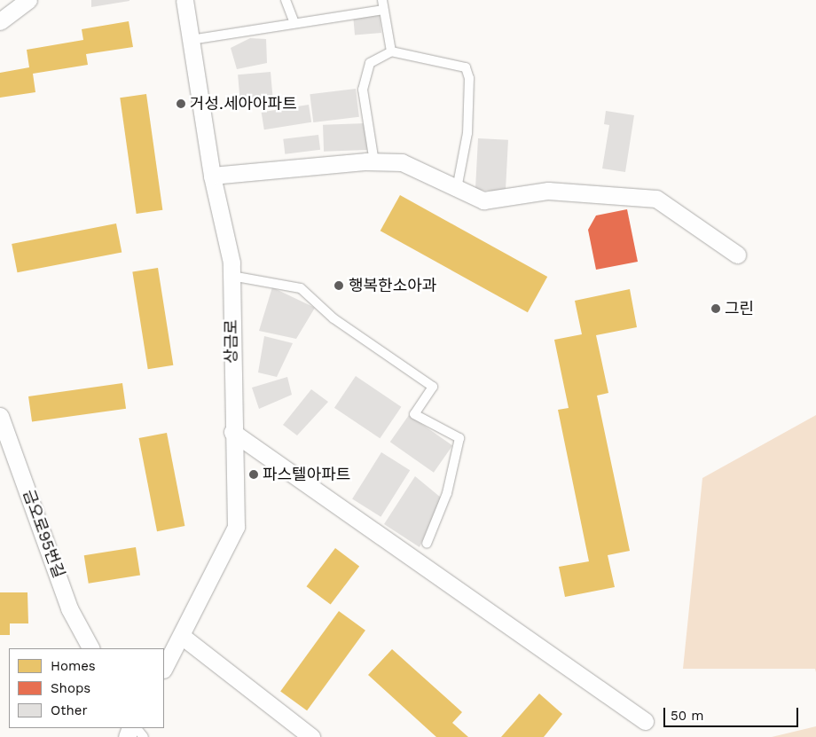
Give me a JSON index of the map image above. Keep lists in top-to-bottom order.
{
  "streets": {
    "street": ["상금로", "금오로95번길"]
  },
  "places": [
    "거성.세아아파트",
    "행복한소아과",
    "그린",
    "파스텔아파트"
  ],
  "legend": ["Homes", "Shops", "Other"],
  "scale_bar": "50 m"
}
